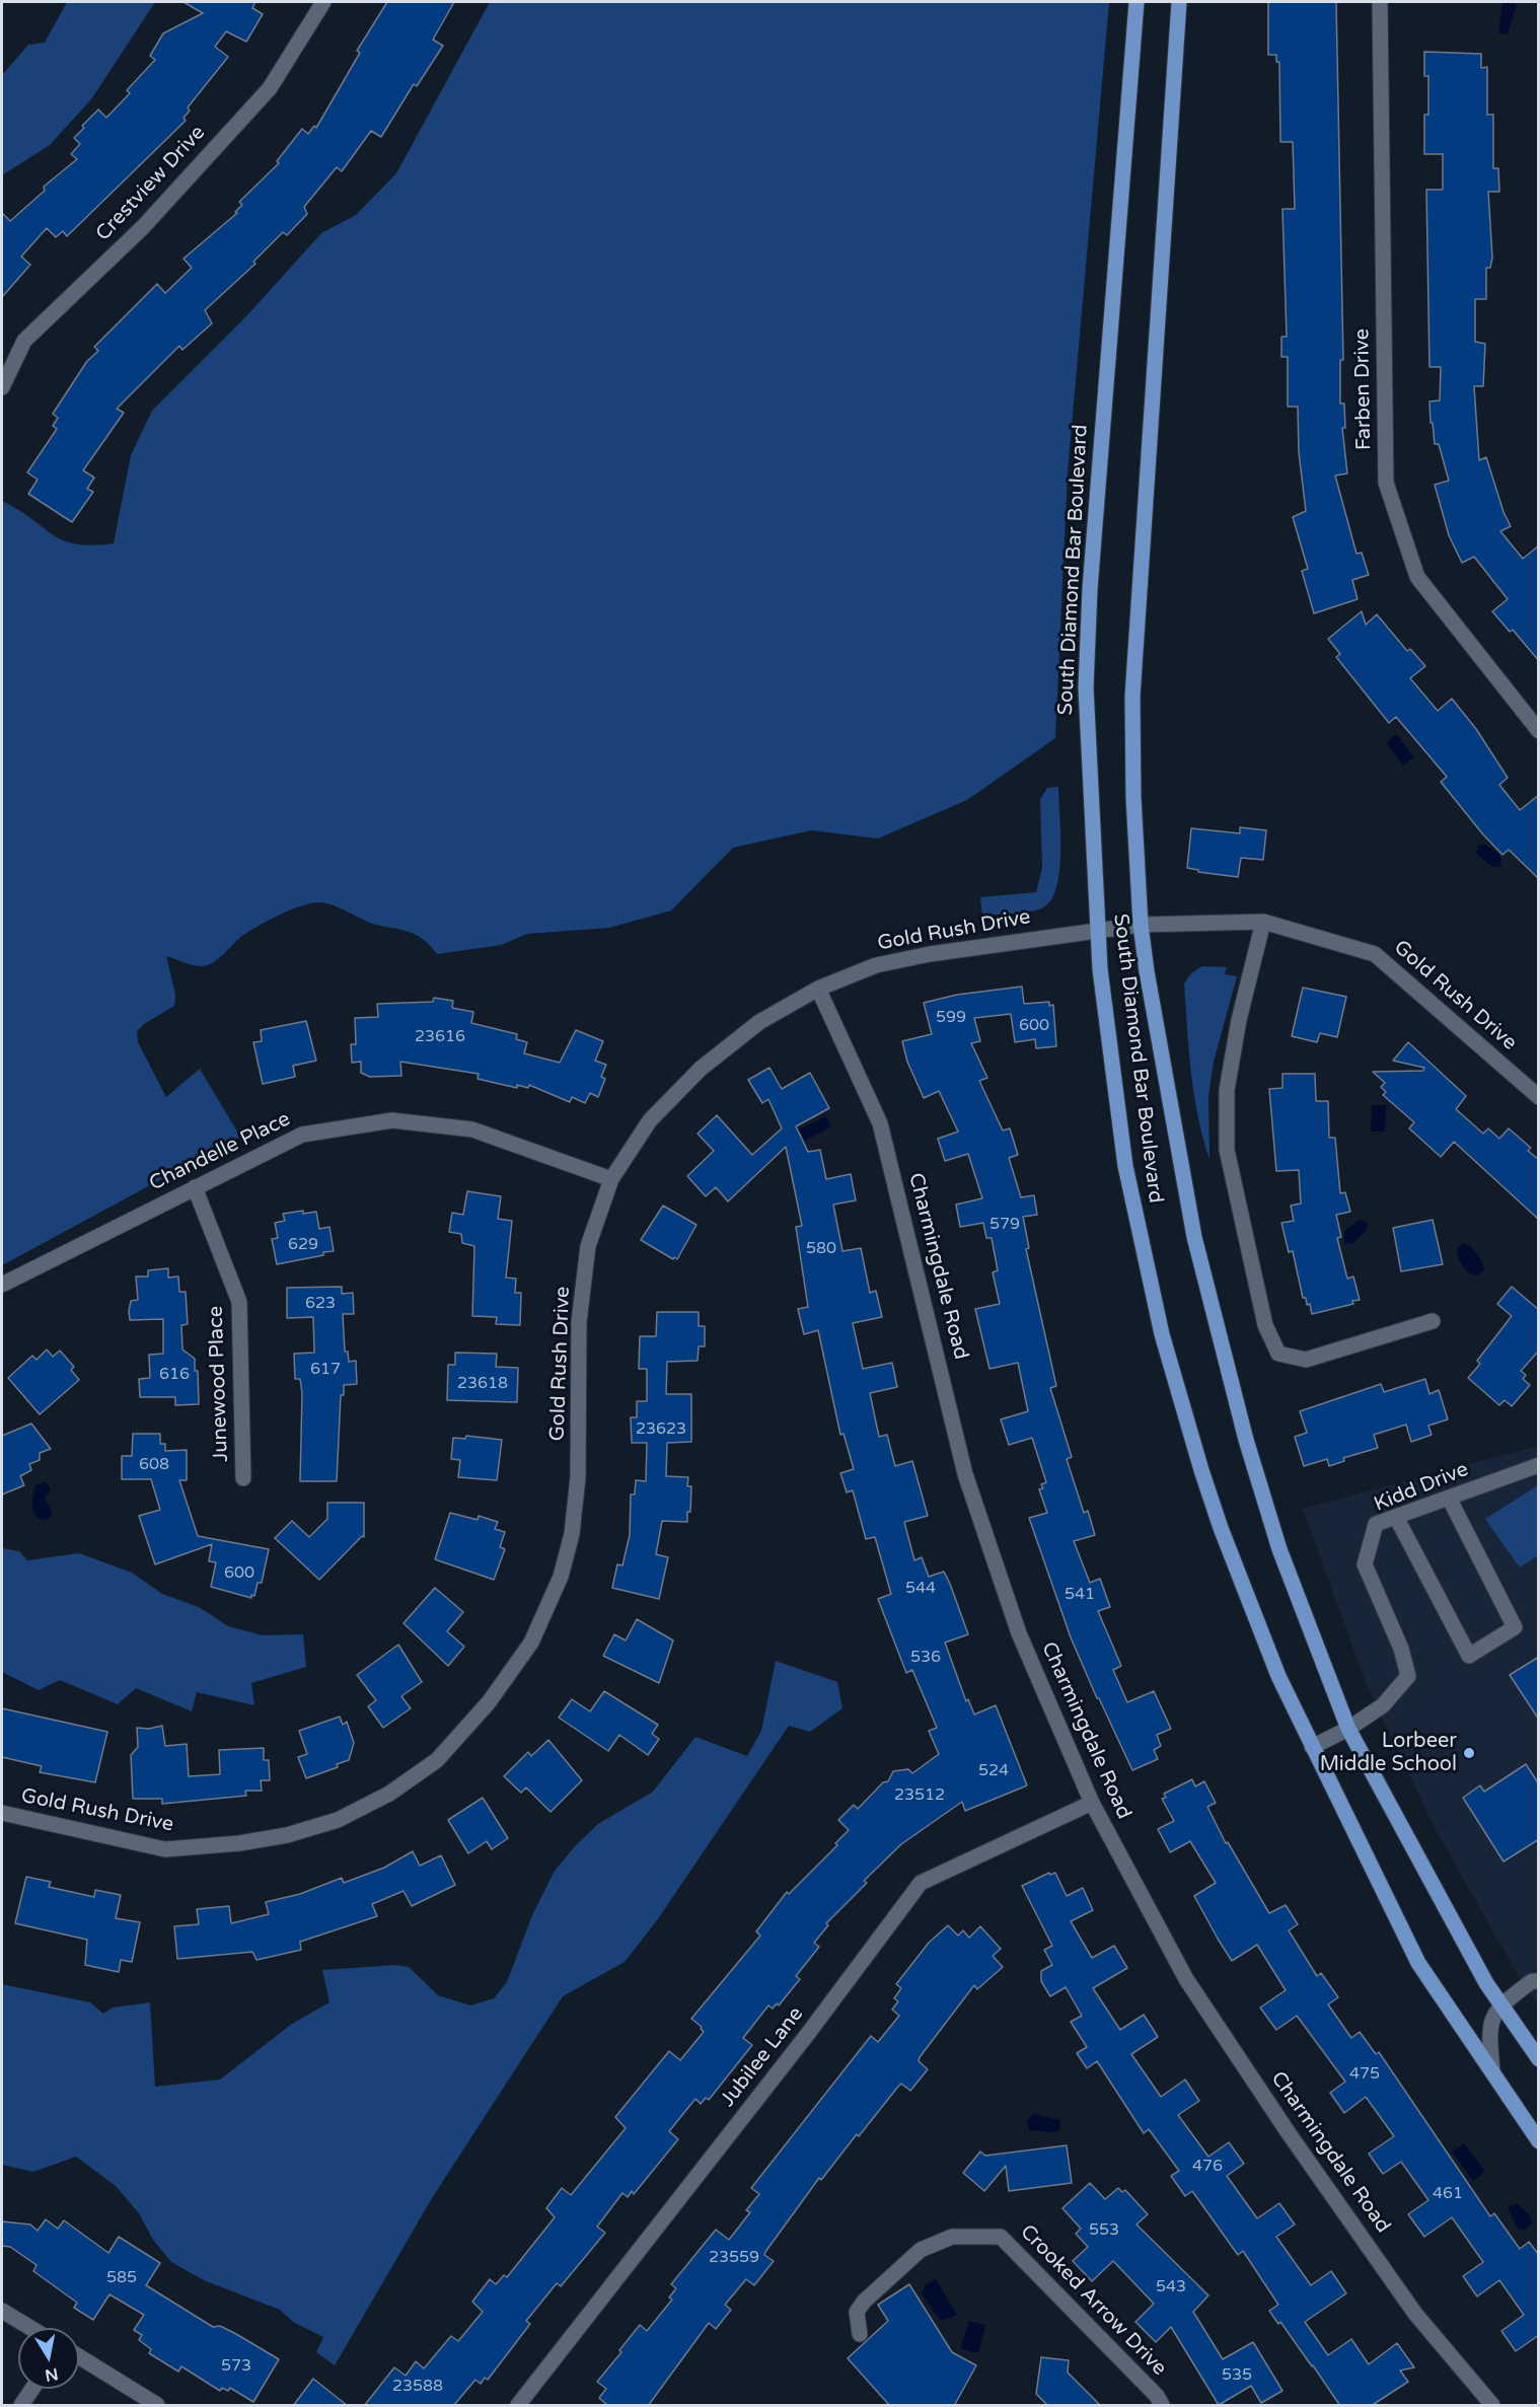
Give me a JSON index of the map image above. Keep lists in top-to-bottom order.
{
  "streets": {
    "main road": ["South Diamond Bar Boulevard"],
    "street": [
      "Crestview Drive",
      "Farben Drive",
      "Gold Rush Drive",
      "Chandelle Place",
      "Charmingdale Road",
      "Junewood Place",
      "Kidd Drive",
      "Jubilee Lane",
      "Crooked Arrow Drive"
    ]
  },
  "crossings": [
    ["South Diamond Bar Boulevard", "Gold Rush Drive"],
    ["South Diamond Bar Boulevard", "Kidd Drive"],
    ["Gold Rush Drive", "Chandelle Place"],
    ["Gold Rush Drive", "Charmingdale Road"],
    ["Chandelle Place", "Junewood Place"],
    ["Charmingdale Road", "Jubilee Lane"]
  ],
  "places": ["Lorbeer Middle School"],
  "house_numbers": [
    "599",
    "600",
    "23616",
    "579",
    "629",
    "580",
    "623",
    "617",
    "616",
    "23618",
    "23623",
    "608",
    "600",
    "544",
    "541",
    "536",
    "524",
    "23512",
    "475",
    "476",
    "461",
    "553",
    "23559",
    "585",
    "543",
    "573",
    "535",
    "23588"
  ],
  "north": "bottom"
}
